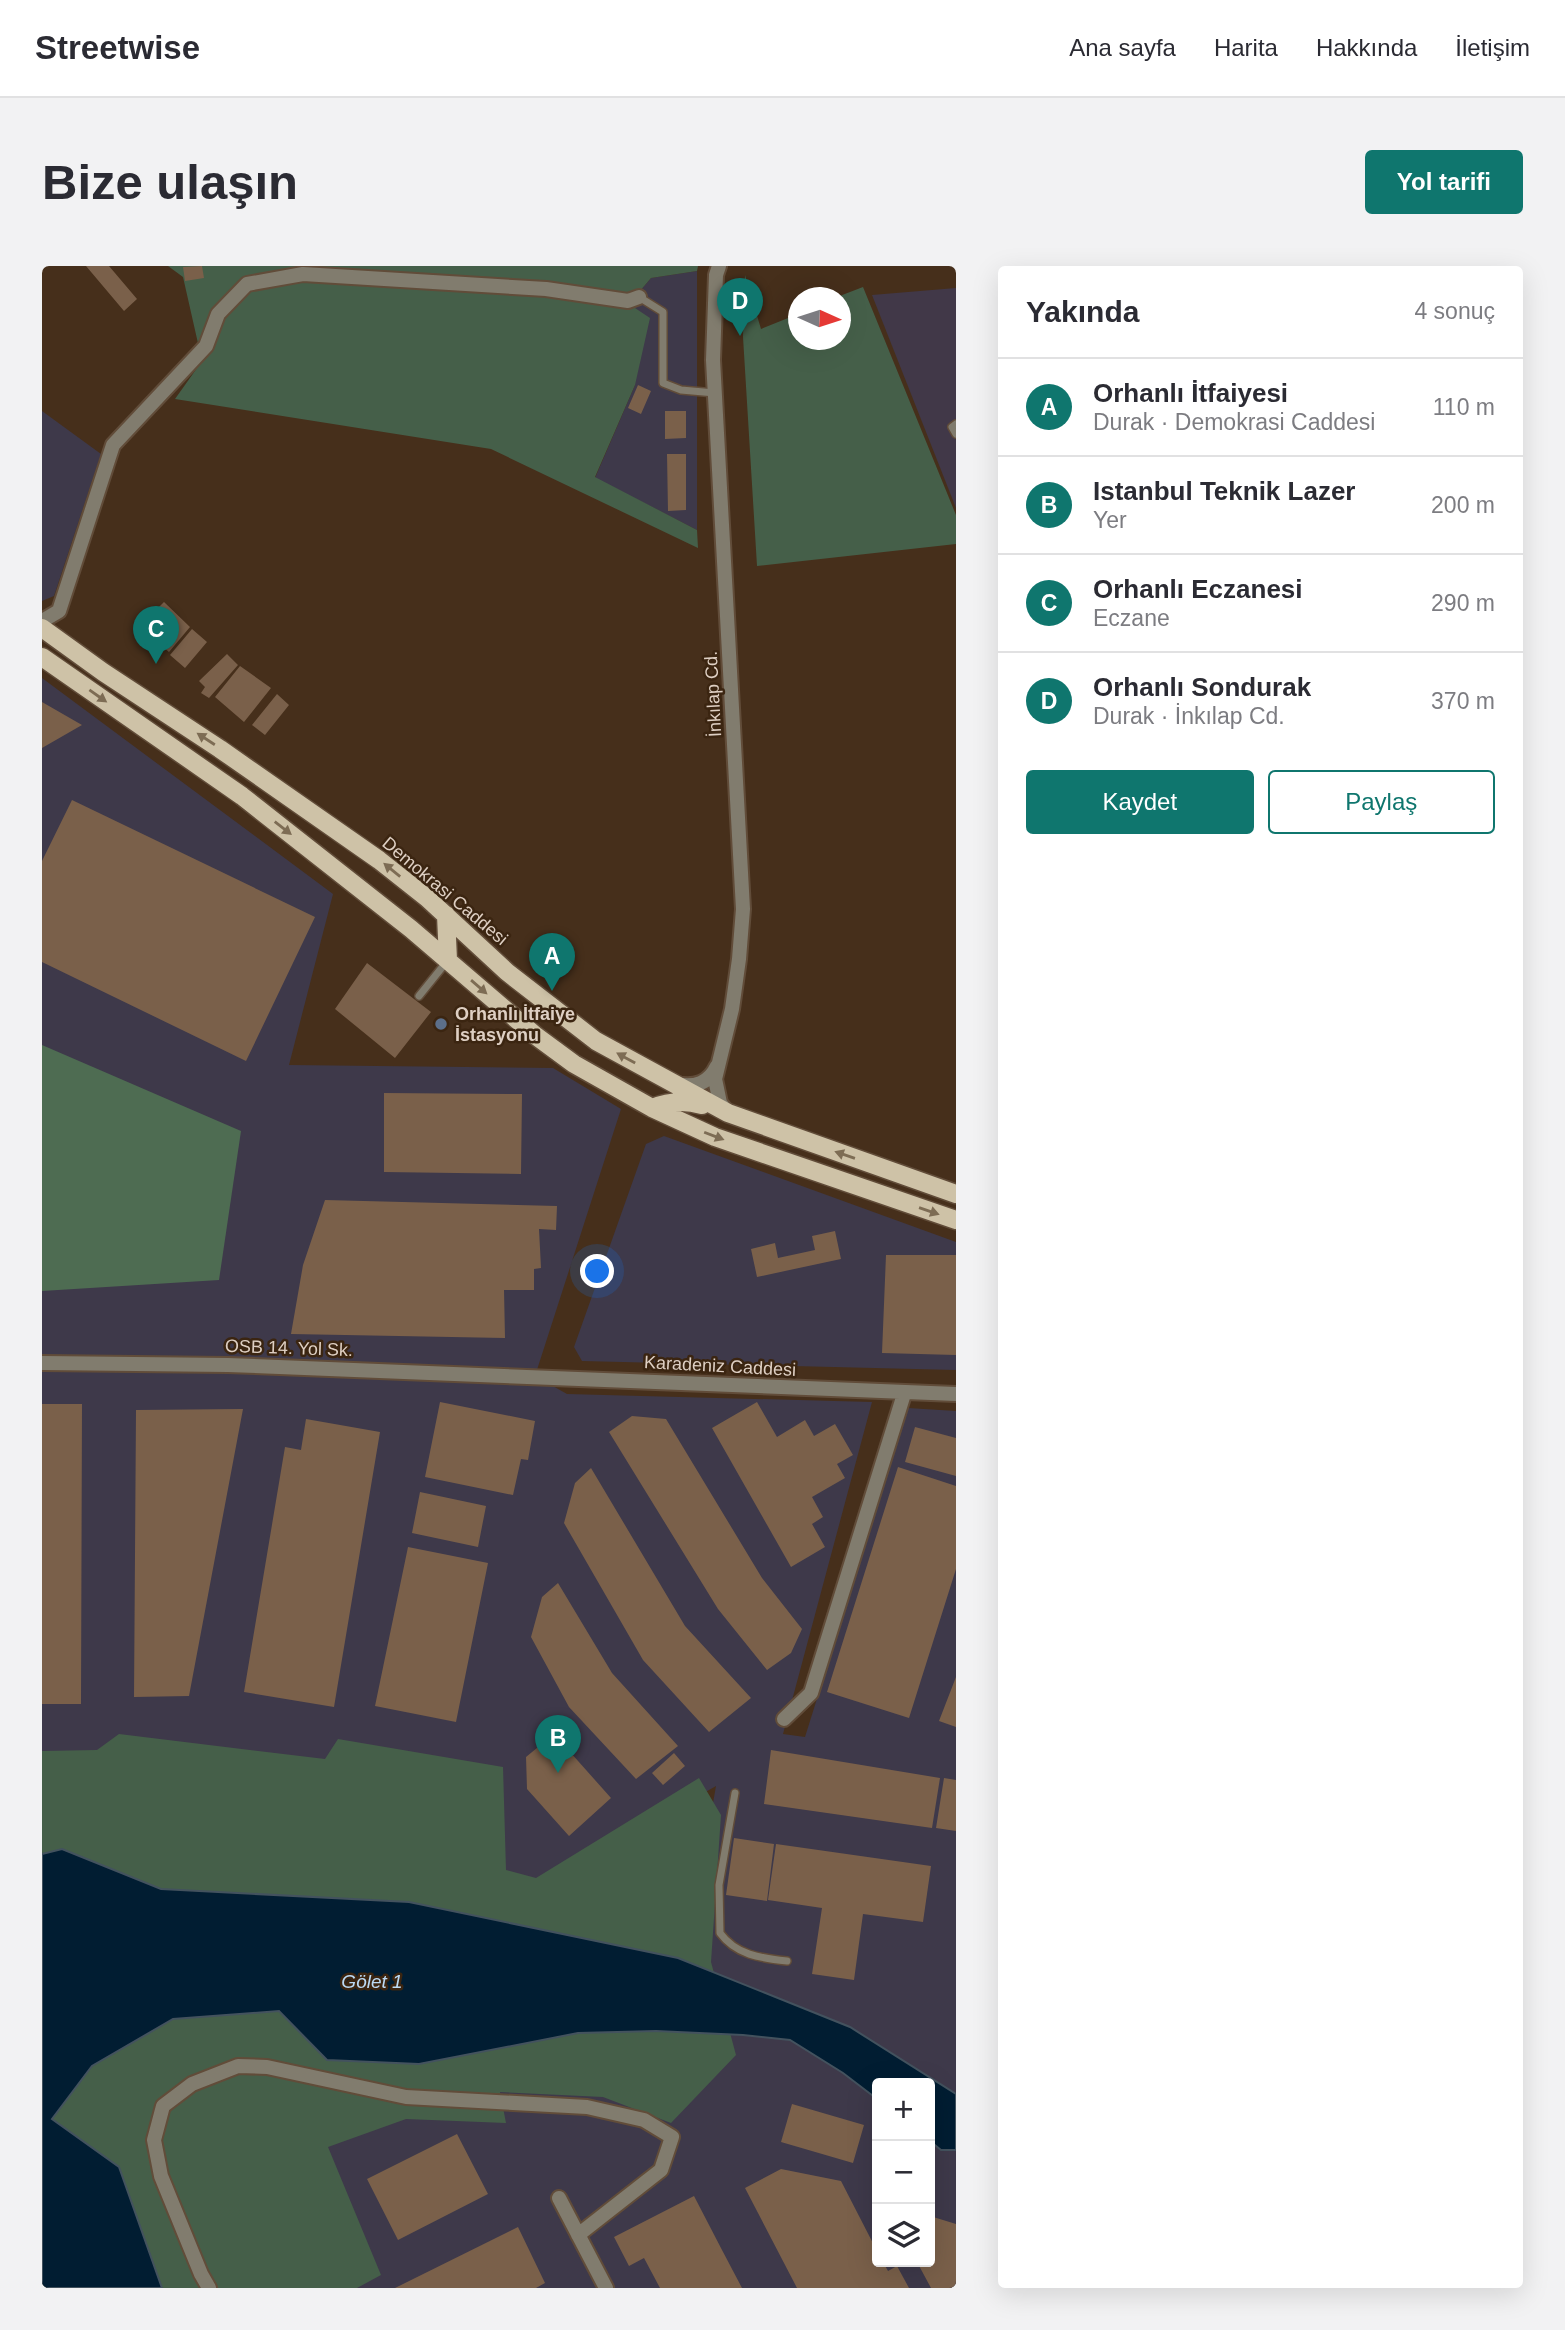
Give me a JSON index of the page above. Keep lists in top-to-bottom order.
{
  "streets": {
    "main road": ["Demokrasi Caddesi"],
    "street": ["İnkılap Cd.", "OSB 14. Yol Sk.", "Karadeniz Caddesi"]
  },
  "crossings": [
    ["İnkılap Cd.", "Demokrasi Caddesi"],
    ["OSB 14. Yol Sk.", "Karadeniz Caddesi"]
  ],
  "water": ["Gölet 1"],
  "places": ["Orhanlı İtfaiye İstasyonu"],
  "north": "right",
  "page": {
    "header": "Streetwise",
    "nav": [
      "Ana sayfa",
      "Harita",
      "Hakkında",
      "İletişim"
    ],
    "buttons": [
      "Yol tarifi",
      ["Kaydet", "Paylaş"]
    ],
    "title": "Bize ulaşın",
    "heading": ["Yakında", "4 sonuç"],
    "pins": [
      "D",
      "C",
      "A",
      "B"
    ],
    "list": [
      {
        "mark": "A",
        "name": "Orhanlı İtfaiyesi",
        "note": "Durak · Demokrasi Caddesi",
        "value": "110 m"
      },
      {
        "mark": "B",
        "name": "Istanbul Teknik Lazer",
        "note": "Yer",
        "value": "200 m"
      },
      {
        "mark": "C",
        "name": "Orhanlı Eczanesi",
        "note": "Eczane",
        "value": "290 m"
      },
      {
        "mark": "D",
        "name": "Orhanlı Sondurak",
        "note": "Durak · İnkılap Cd.",
        "value": "370 m"
      }
    ],
    "map_buttons": ["+", "−"]
  }
}
